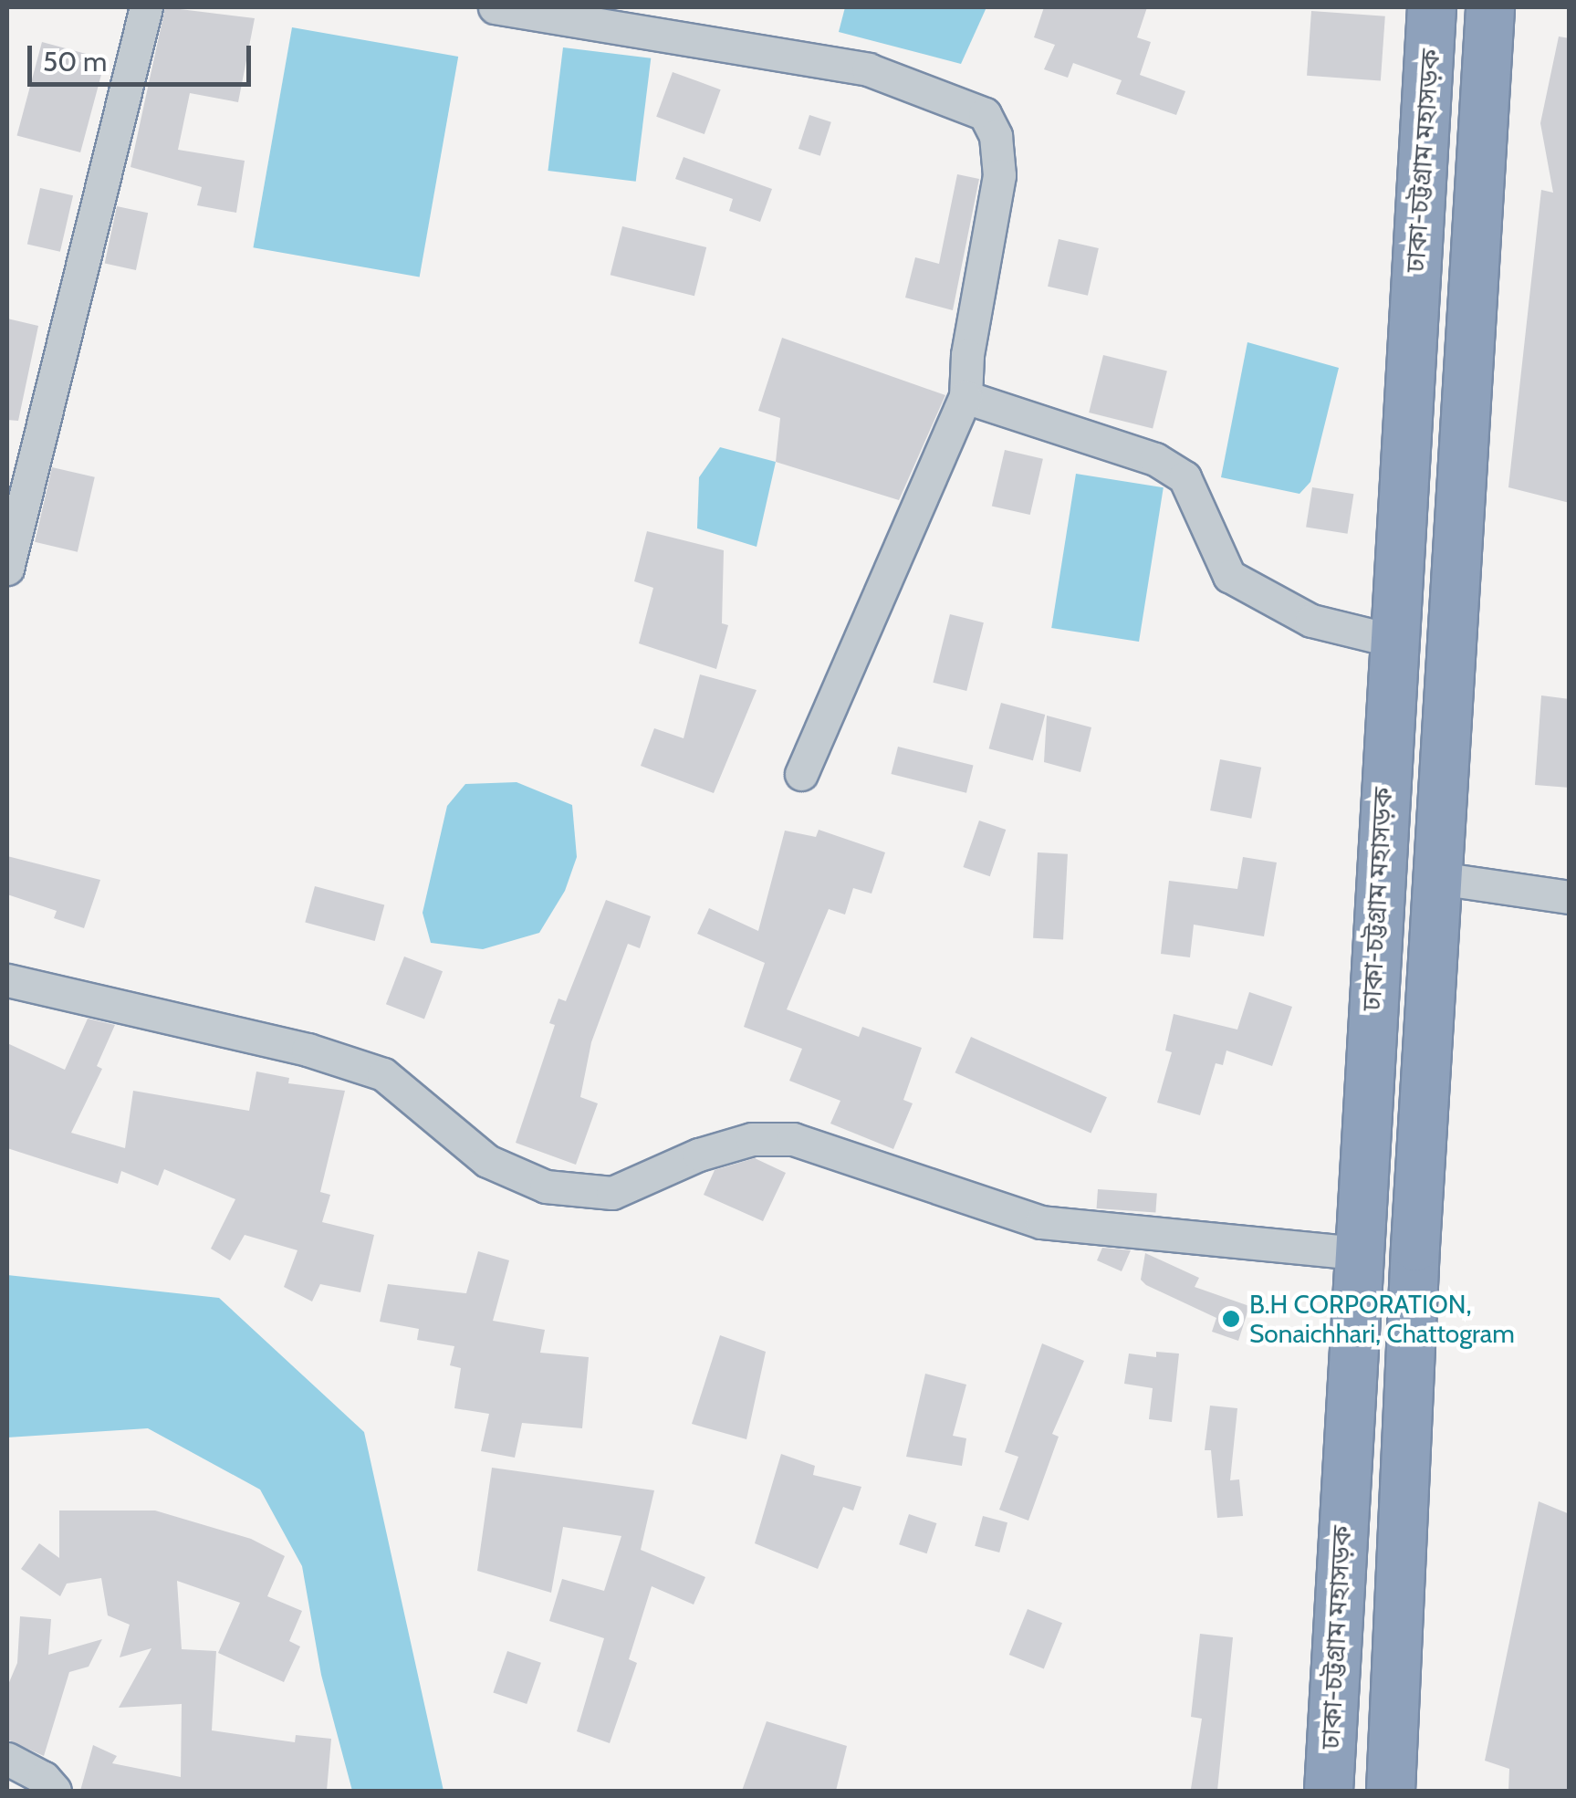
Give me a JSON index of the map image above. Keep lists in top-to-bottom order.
{
  "streets": {
    "highway": ["ঢাকা-চট্টগ্রাম মহাসড়ক"]
  },
  "places": ["B.H CORPORATION, Sonaichhari, Chattogram"],
  "scale_bar": "50 m"
}
